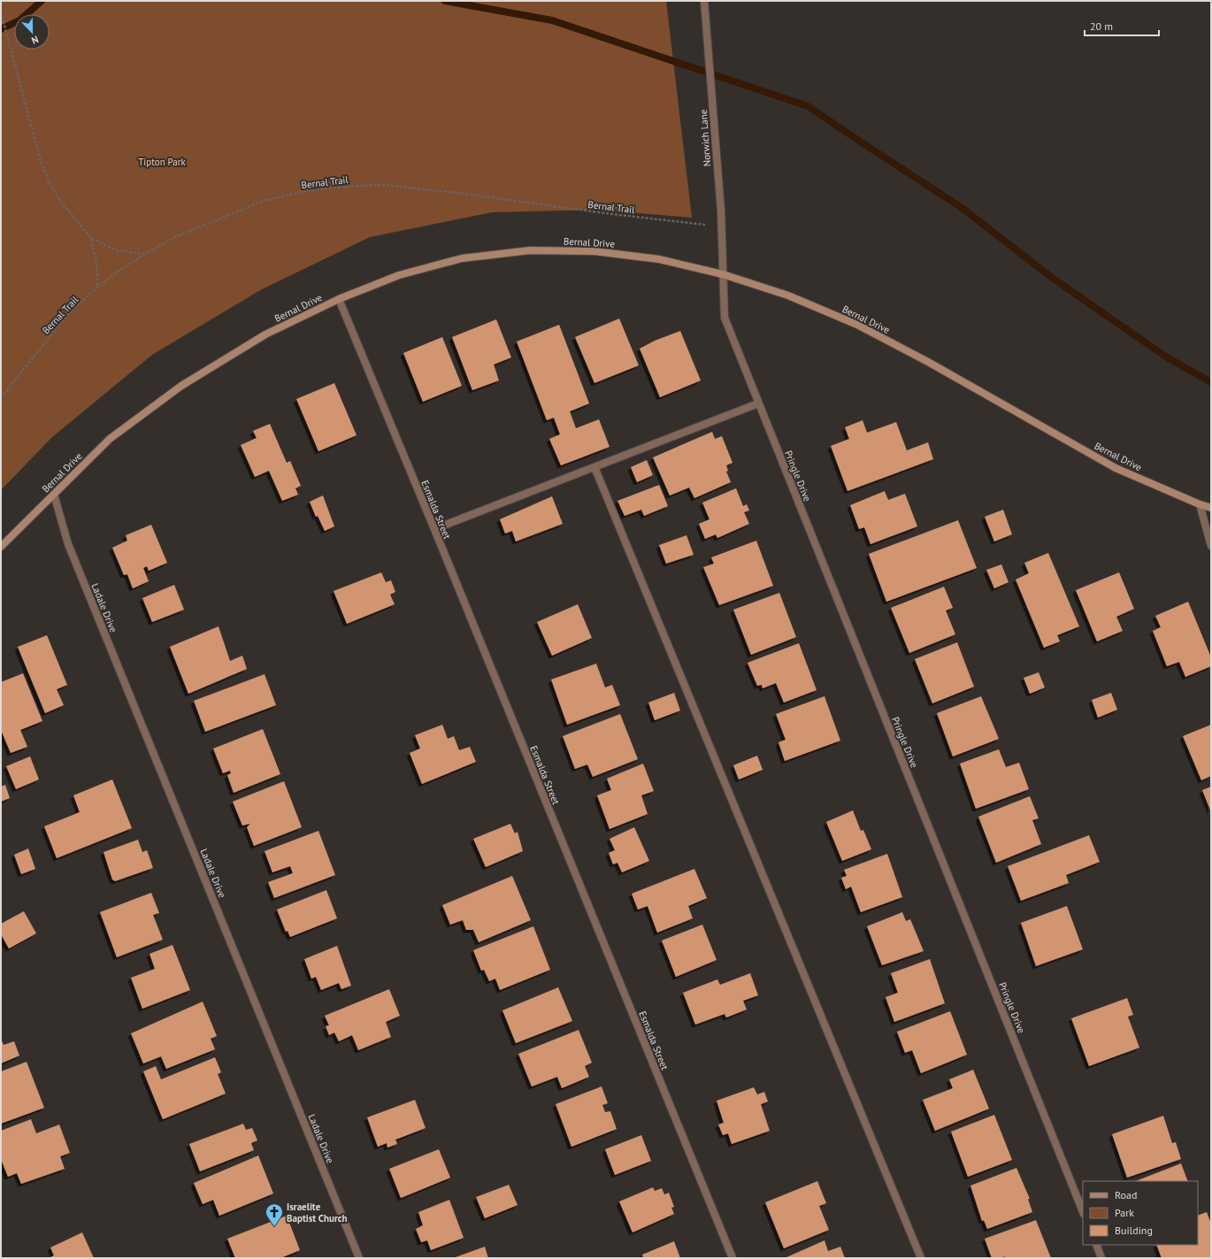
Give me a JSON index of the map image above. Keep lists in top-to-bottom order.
{
  "streets": {
    "street": [
      "Norwich Lane",
      "Bernal Drive",
      "Pringle Drive",
      "Esmalda Street",
      "Ladale Drive"
    ],
    "path": ["Bernal Trail"]
  },
  "crossings": [
    ["Norwich Lane", "Bernal Trail"],
    ["Norwich Lane", "Bernal Drive"],
    ["Norwich Lane", "Pringle Drive"],
    ["Bernal Drive", "Pringle Drive"],
    ["Bernal Drive", "Esmalda Street"],
    ["Bernal Drive", "Ladale Drive"]
  ],
  "parks": ["Tipton Park"],
  "places": {
    "church": ["Israelite Baptist Church"]
  },
  "legend": ["Road", "Park", "Building"],
  "scale_bar": "20 m",
  "north": "bottom"
}
